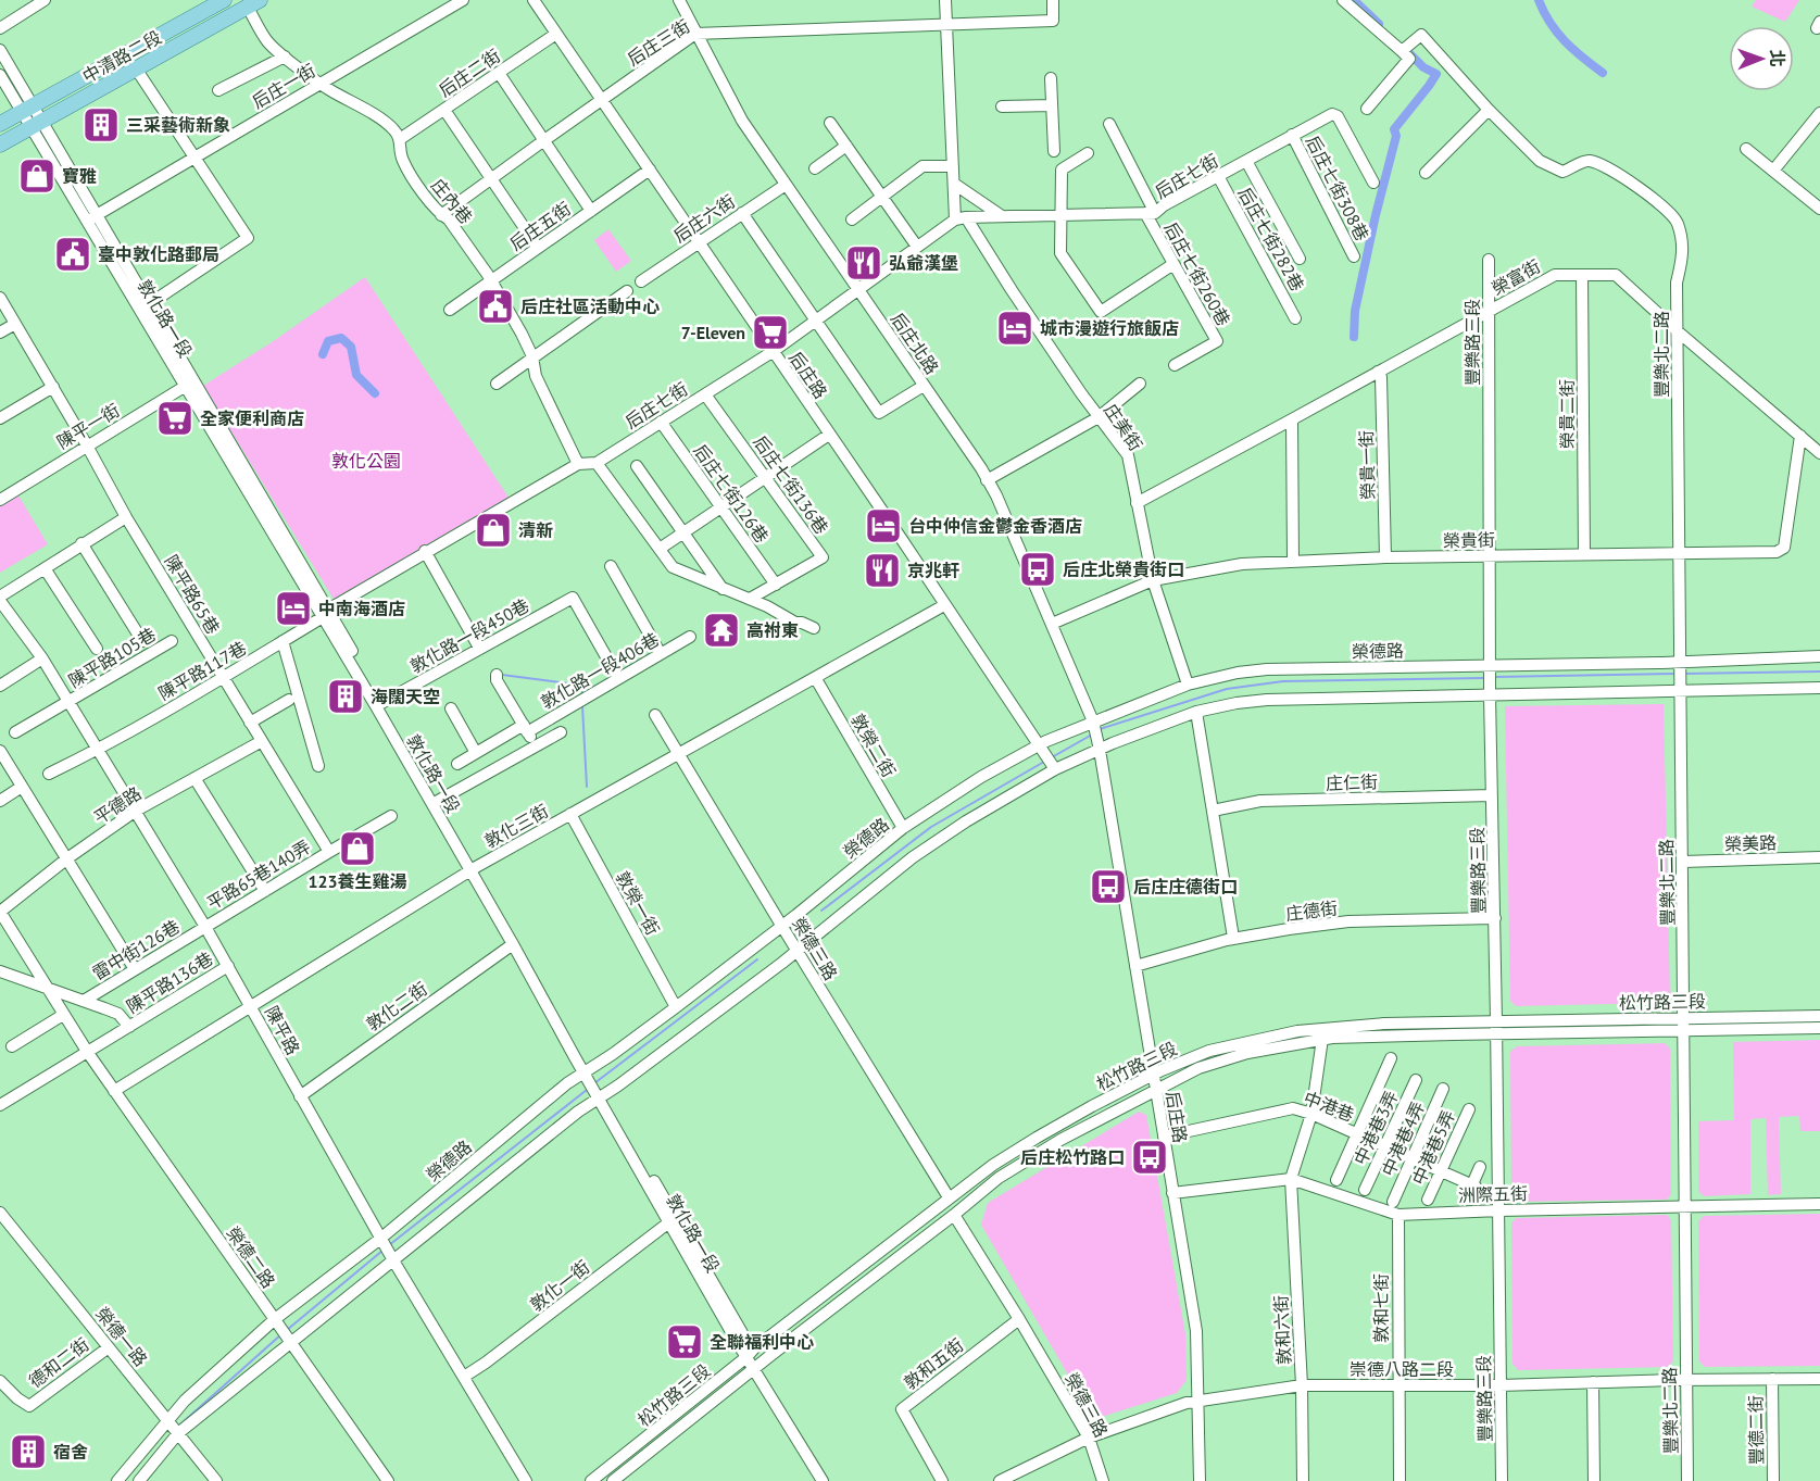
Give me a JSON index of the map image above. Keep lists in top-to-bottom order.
{
  "streets": {
    "main road": ["中清路二段"],
    "street": [
      "后庄三街",
      "后庄二街",
      "后庄一街",
      "后庄七街",
      "后庄七街308巷",
      "庄內巷",
      "后庄六街",
      "后庄五街",
      "后庄七街282巷",
      "后庄七街260巷",
      "榮富街",
      "敦化路一段",
      "豐樂路三段",
      "后庄北路",
      "豐樂北二路",
      "后庄路",
      "榮貴二街",
      "陳平一街",
      "庄美街",
      "榮貴一街",
      "后庄七街136巷",
      "后庄七街126巷",
      "榮貴街",
      "陳平路65巷",
      "敦化路一段450巷",
      "榮德路",
      "陳平路105巷",
      "陳平路117巷",
      "敦化路一段406巷",
      "敦榮二街",
      "庄仁街",
      "平德路",
      "敦化三街",
      "榮美路",
      "平路65巷140弄",
      "敦榮一街",
      "庄德街",
      "榮德三路",
      "雷中街126巷",
      "陳平路136巷",
      "松竹路三段",
      "敦化二街",
      "陳平路",
      "中港巷",
      "中港巷3弄",
      "中港巷4弄",
      "中港巷5弄",
      "洲際五街",
      "榮德二路",
      "敦化一街",
      "敦和七街",
      "敦和六街",
      "榮德一路",
      "德和二街",
      "敦和五街",
      "崇德八路二段",
      "豐德二街"
    ]
  },
  "crossings": [
    ["后庄三街", "庄內巷"],
    ["后庄三街", "后庄北路"],
    ["后庄三街", "后庄路"],
    ["中清路二段", "庄內巷"],
    ["中清路二段", "敦化路一段"],
    ["后庄二街", "庄內巷"],
    ["后庄二街", "后庄路"],
    ["后庄一街", "庄內巷"],
    ["后庄一街", "敦化路一段"],
    ["后庄七街", "后庄七街308巷"],
    ["后庄七街", "庄內巷"],
    ["后庄七街", "后庄七街282巷"],
    ["后庄七街", "后庄七街260巷"],
    ["后庄七街", "敦化路一段"],
    ["后庄七街", "后庄北路"],
    ["后庄七街", "后庄路"],
    ["后庄七街", "庄美街"],
    ["后庄七街", "后庄七街136巷"],
    ["后庄七街", "后庄七街126巷"],
    ["后庄七街", "陳平路117巷"],
    ["庄內巷", "后庄五街"],
    ["后庄六街", "后庄北路"],
    ["后庄六街", "后庄路"],
    ["后庄五街", "后庄路"],
    ["榮富街", "豐樂路三段"],
    ["榮富街", "豐樂北二路"],
    ["榮富街", "榮貴二街"],
    ["榮富街", "庄美街"],
    ["榮富街", "榮貴一街"],
    ["榮富街", "榮貴街"],
    ["敦化路一段", "陳平一街"],
    ["敦化路一段", "敦化路一段450巷"],
    ["敦化路一段", "榮德路"],
    ["敦化路一段", "陳平路117巷"],
    ["敦化路一段", "敦化三街"],
    ["敦化路一段", "松竹路三段"],
    ["敦化路一段", "敦化二街"],
    ["敦化路一段", "敦化一街"],
    ["豐樂路三段", "榮貴街"],
    ["豐樂路三段", "榮德路"],
    ["豐樂路三段", "庄仁街"],
    ["豐樂路三段", "庄德街"],
    ["豐樂路三段", "松竹路三段"],
    ["豐樂路三段", "洲際五街"],
    ["豐樂路三段", "崇德八路二段"],
    ["后庄北路", "后庄路"],
    ["后庄北路", "榮貴街"],
    ["后庄北路", "榮德路"],
    ["豐樂北二路", "榮貴街"],
    ["豐樂北二路", "榮德路"],
    ["豐樂北二路", "榮美路"],
    ["豐樂北二路", "松竹路三段"],
    ["豐樂北二路", "洲際五街"],
    ["豐樂北二路", "崇德八路二段"],
    ["后庄路", "榮德路"],
    ["后庄路", "敦化三街"],
    ["后庄路", "庄德街"],
    ["后庄路", "松竹路三段"],
    ["后庄路", "中港巷"],
    ["后庄路", "洲際五街"],
    ["后庄路", "崇德八路二段"],
    ["榮貴二街", "榮貴街"],
    ["陳平一街", "陳平路65巷"],
    ["庄美街", "榮貴街"],
    ["庄美街", "榮德路"],
    ["榮貴一街", "榮貴街"],
    ["后庄七街136巷", "后庄七街126巷"],
    ["陳平路65巷", "陳平路117巷"],
    ["陳平路65巷", "平德路"],
    ["陳平路65巷", "平路65巷140弄"],
    ["敦化路一段450巷", "敦化路一段406巷"],
    ["榮德路", "敦榮二街"],
    ["榮德路", "敦榮一街"],
    ["榮德路", "榮德三路"],
    ["榮德路", "陳平路"],
    ["榮德路", "榮德二路"],
    ["榮德路", "榮德一路"],
    ["陳平路105巷", "陳平路"],
    ["陳平路117巷", "陳平路"],
    ["敦榮二街", "敦化三街"],
    ["平德路", "陳平路"],
    ["平德路", "榮德二路"],
    ["敦化三街", "敦榮一街"],
    ["敦化三街", "榮德三路"],
    ["敦化三街", "陳平路"],
    ["敦化三街", "榮德二路"],
    ["平路65巷140弄", "雷中街126巷"],
    ["平路65巷140弄", "陳平路"],
    ["榮德三路", "松竹路三段"],
    ["榮德三路", "敦和五街"],
    ["榮德三路", "崇德八路二段"],
    ["雷中街126巷", "陳平路"],
    ["陳平路136巷", "陳平路"],
    ["陳平路136巷", "榮德二路"],
    ["敦化二街", "陳平路"],
    ["陳平路", "敦化一街"],
    ["中港巷", "中港巷3弄"],
    ["中港巷", "中港巷4弄"],
    ["中港巷", "中港巷5弄"],
    ["洲際五街", "敦和七街"],
    ["洲際五街", "敦和六街"],
    ["敦和七街", "崇德八路二段"],
    ["敦和六街", "崇德八路二段"],
    ["榮德一路", "德和二街"],
    ["崇德八路二段", "豐德二街"]
  ],
  "parks": ["敦化公園"],
  "places": {
    "building": ["三采藝術新象", "海闊天空", "宿舍"],
    "shop": ["寶雅", "清新", "123養生雞湯"],
    "public building": ["臺中敦化路郵局", "后庄社區活動中心"],
    "restaurant": ["弘爺漢堡", "京兆軒"],
    "hotel": ["城市漫遊行旅飯店", "台中仲信金鬱金香酒店", "中南海酒店"],
    "supermarket": ["7-Eleven", "全家便利商店", "全聯福利中心"],
    "bus stop": ["后庄北榮貴街口", "后庄庄德街口", "后庄松竹路口"],
    "temple": ["高祔東"]
  },
  "north": "right"
}
